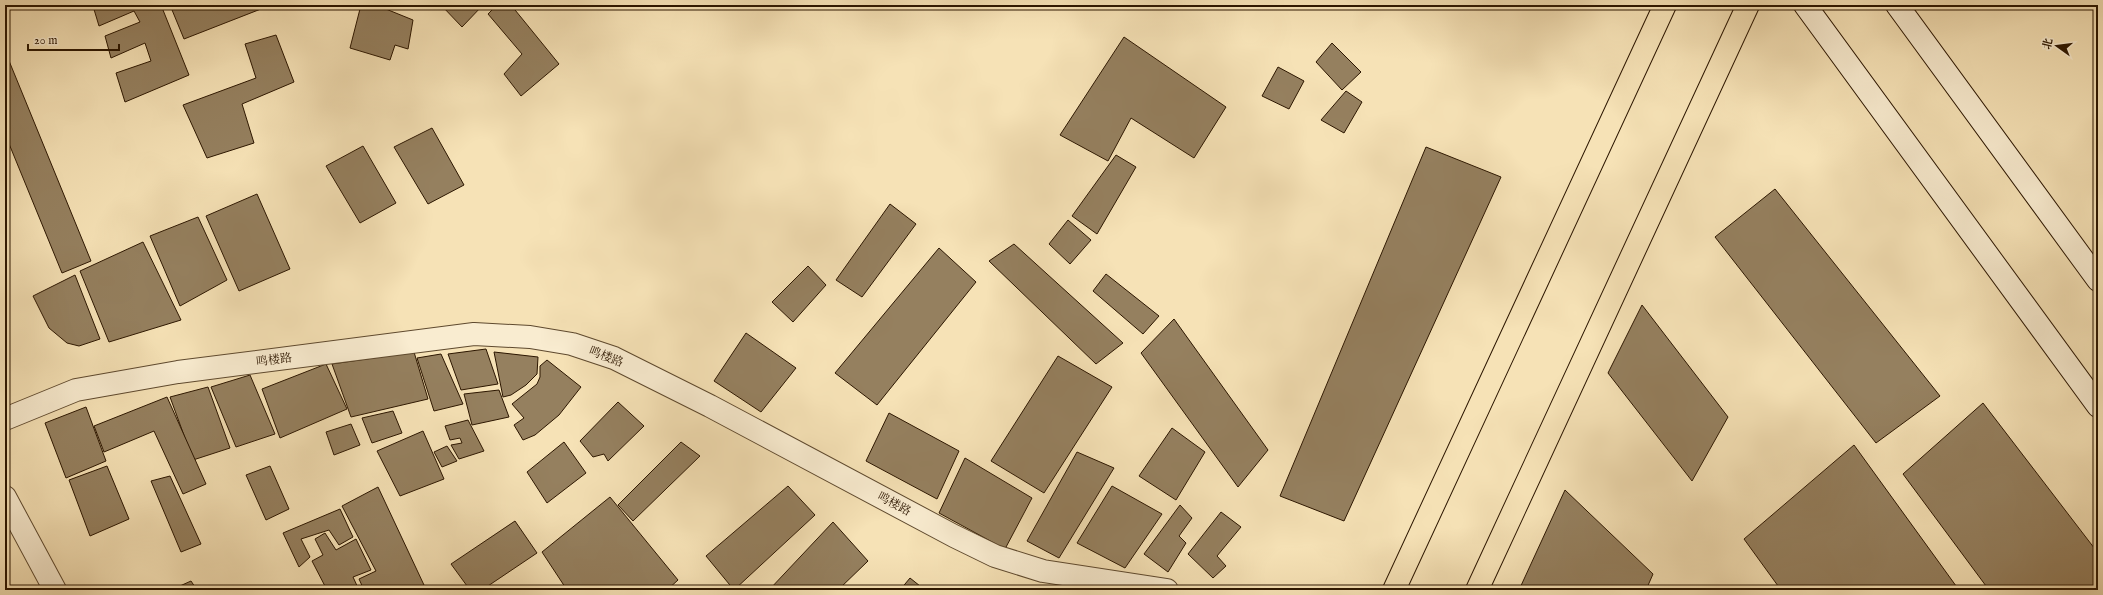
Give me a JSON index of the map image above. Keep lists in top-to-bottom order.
{
  "streets": {
    "street": ["鸣楼路"]
  },
  "scale_bar": "20 m",
  "north": "left"
}
